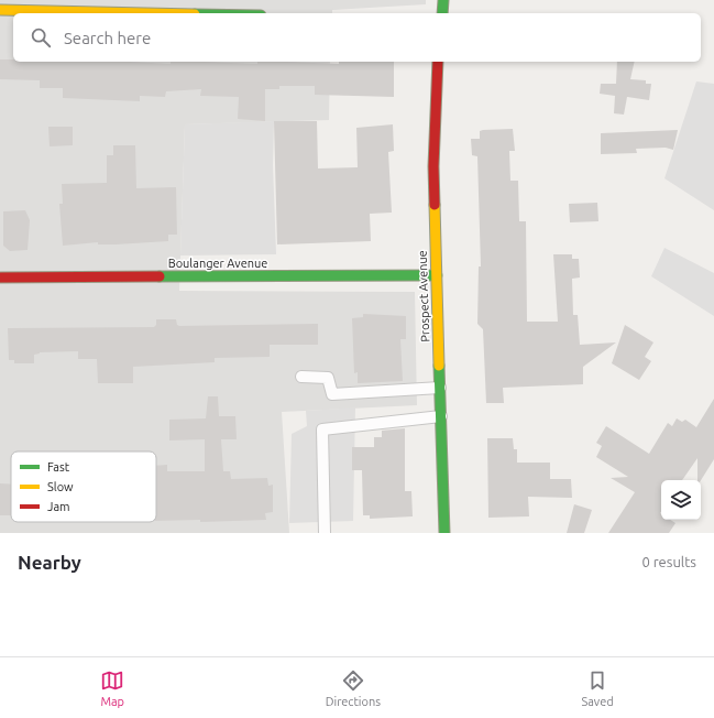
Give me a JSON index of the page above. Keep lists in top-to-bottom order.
{
  "streets": {
    "street": ["Boulanger Avenue", "Prospect Avenue"]
  },
  "crossings": [
    ["Boulanger Avenue", "Prospect Avenue"]
  ],
  "legend": ["Fast", "Slow", "Jam"],
  "page": {
    "search": "Search here",
    "heading": ["Nearby", "0 results"],
    "nav": ["Map", "Directions", "Saved"]
  }
}
